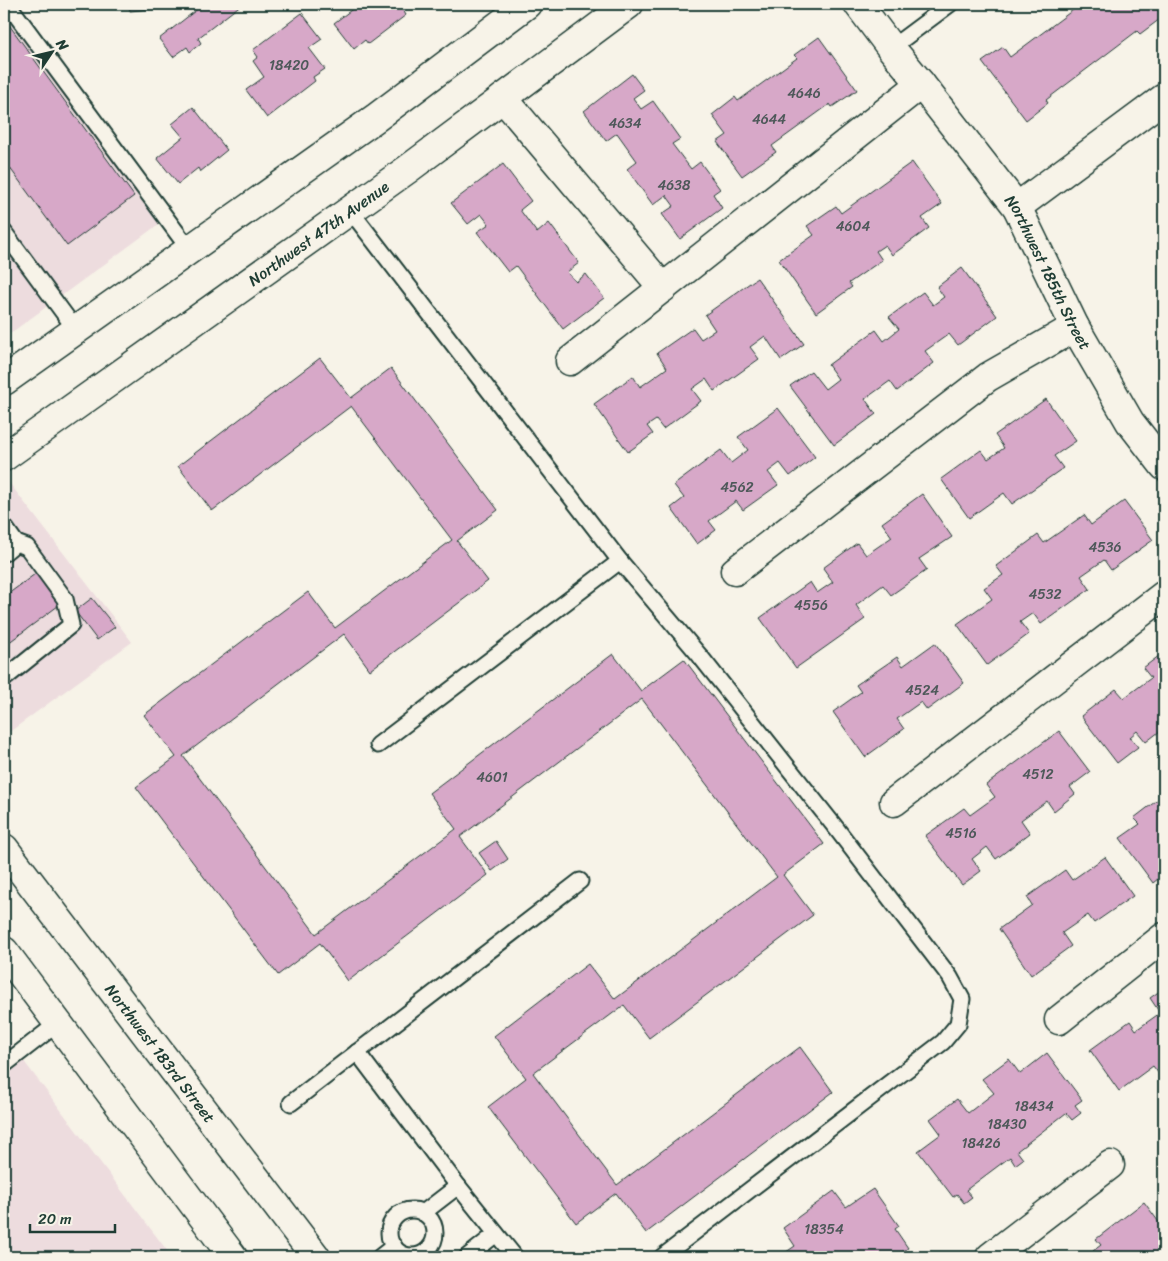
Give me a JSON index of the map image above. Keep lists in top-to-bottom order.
{
  "streets": {
    "street": ["Northwest 47th Avenue", "Northwest 185th Street", "Northwest 183rd Street"]
  },
  "house_numbers": [
    "18420",
    "4646",
    "4644",
    "4634",
    "4638",
    "4604",
    "4562",
    "4536",
    "4532",
    "4556",
    "4524",
    "4512",
    "4601",
    "4516",
    "18434",
    "18430",
    "18426",
    "18354"
  ],
  "scale_bar": "20 m",
  "north": "top right"
}
